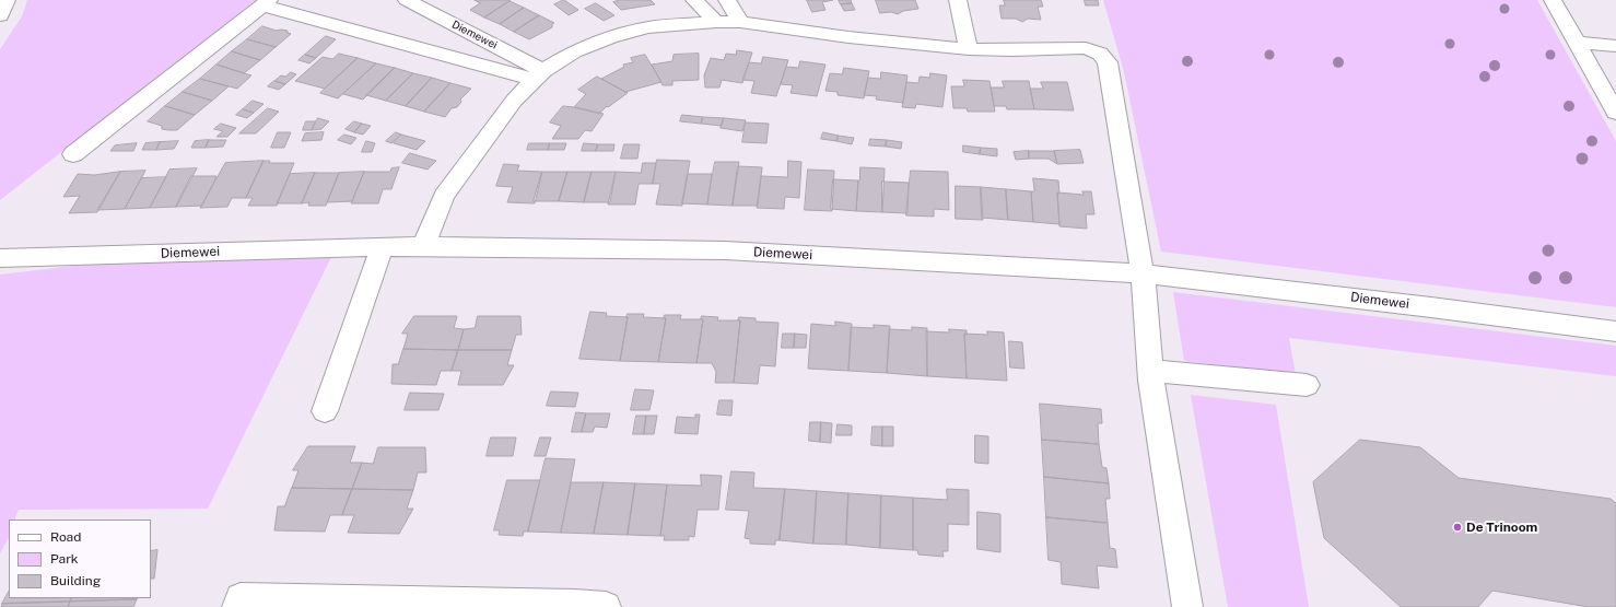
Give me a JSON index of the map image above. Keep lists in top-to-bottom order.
{
  "streets": {
    "street": ["Diemewei"]
  },
  "places": ["De Trinoom"],
  "legend": ["Road", "Park", "Building"]
}
